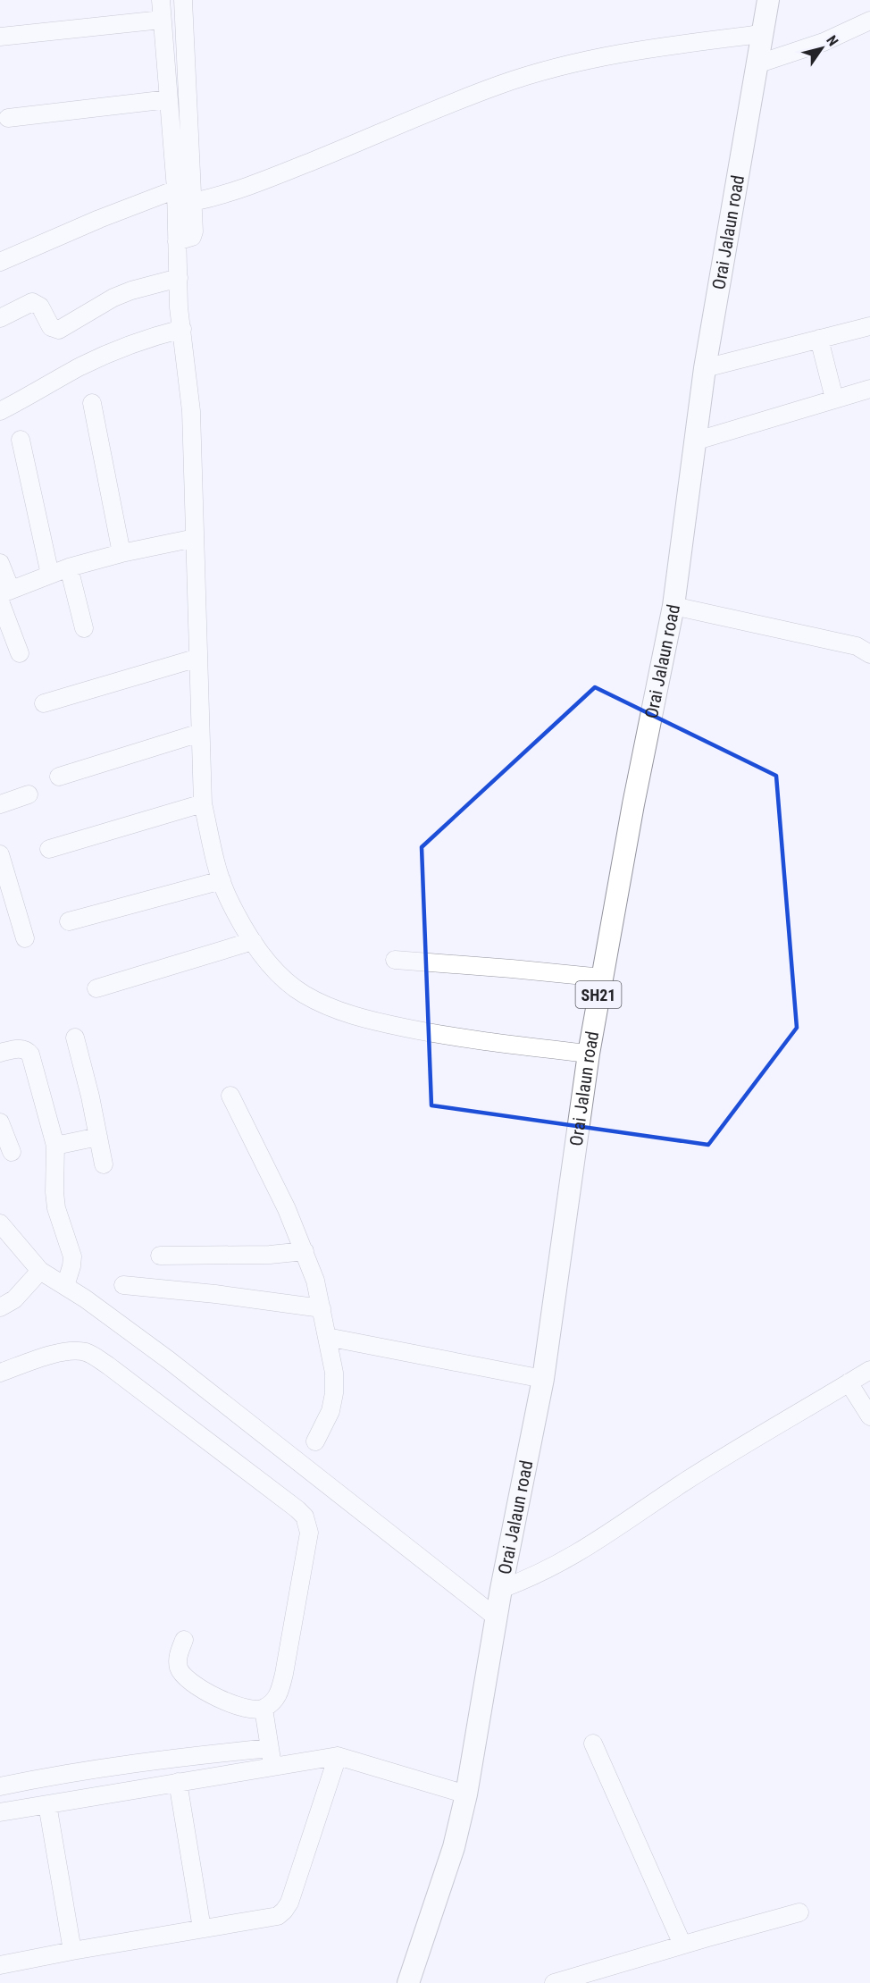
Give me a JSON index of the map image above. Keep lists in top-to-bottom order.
{
  "streets": {
    "main road": ["Orai Jalaun road", "SH21"]
  },
  "north": "top right"
}
